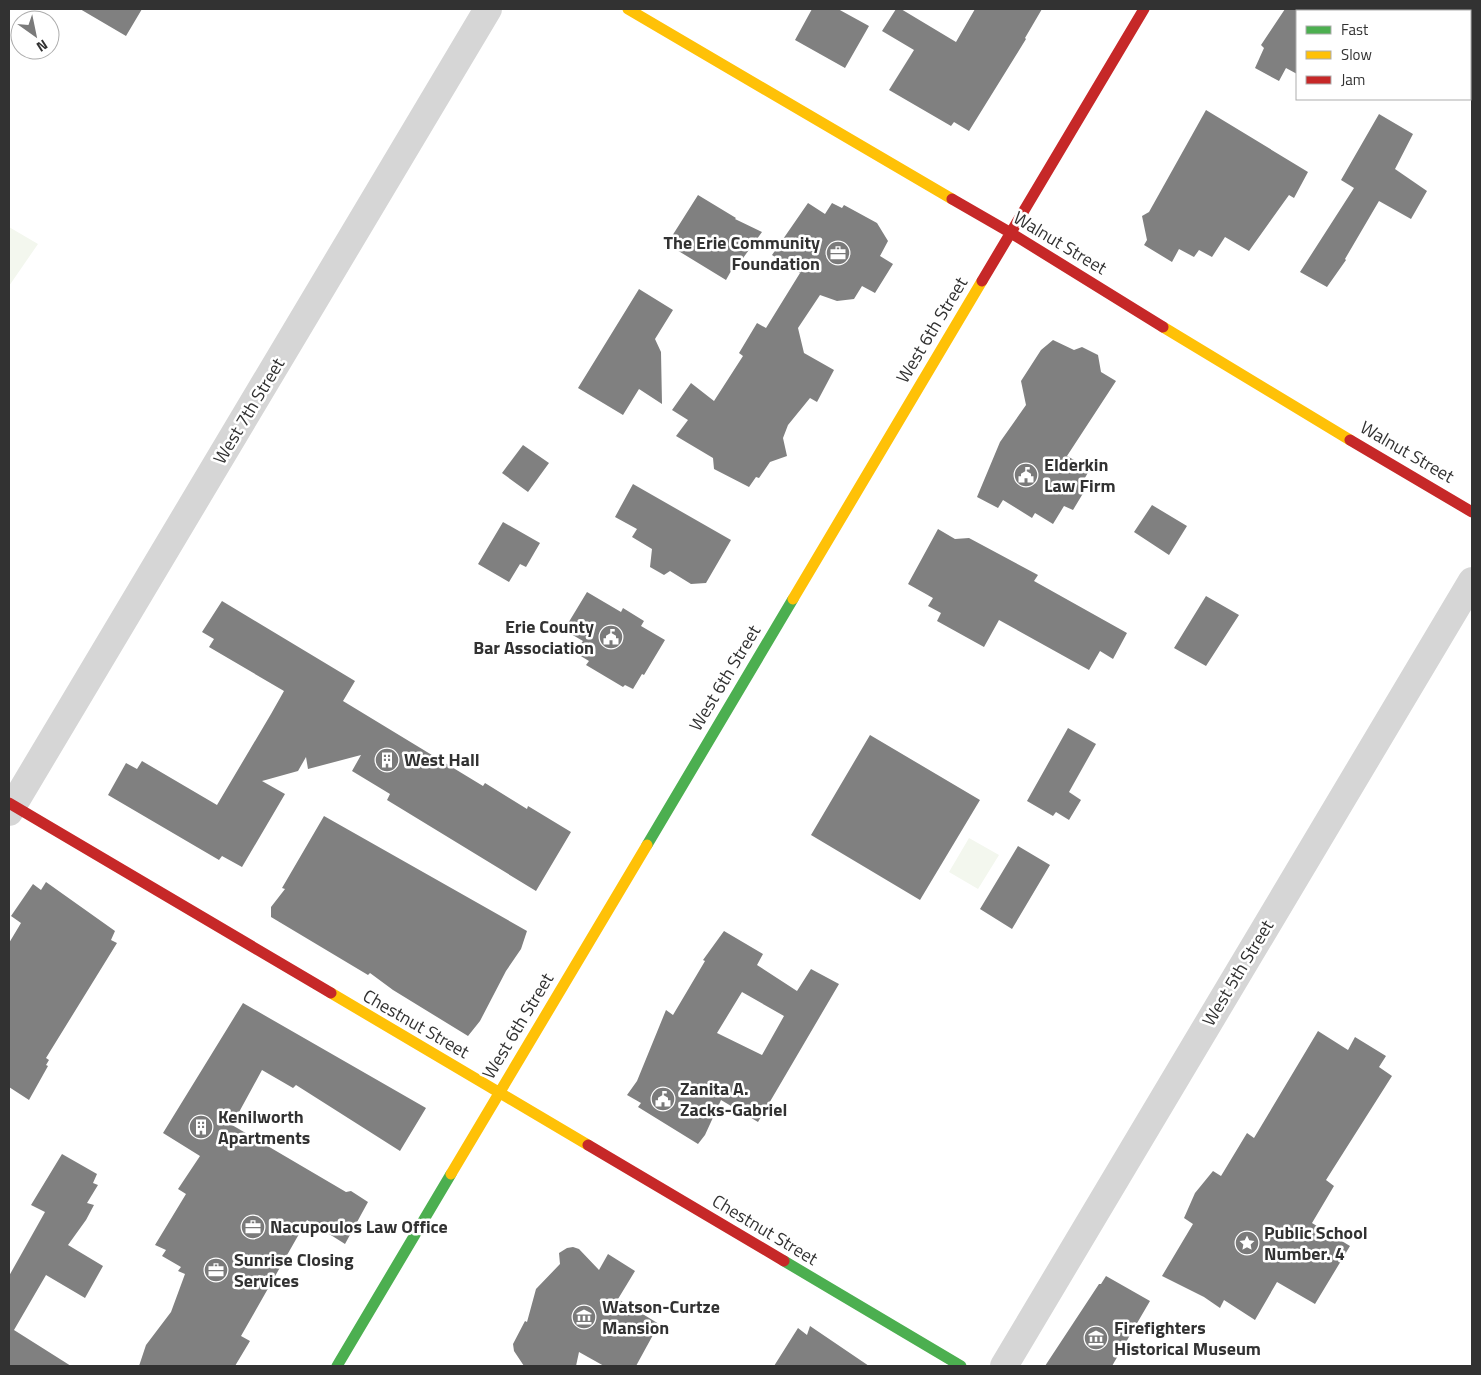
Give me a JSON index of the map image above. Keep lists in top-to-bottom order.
{
  "streets": {
    "street": [
      "Walnut Street",
      "West 6th Street",
      "West 7th Street",
      "West 5th Street",
      "Chestnut Street"
    ]
  },
  "crossings": [
    ["Walnut Street", "West 6th Street"],
    ["West 6th Street", "Chestnut Street"],
    ["West 7th Street", "Chestnut Street"]
  ],
  "places": {
    "office": ["The Erie Community Foundation", "Nacupoulos Law Office", "Sunrise Closing Services"],
    "public building": ["Elderkin Law Firm", "Erie County Bar Association", "Zanita A. Zacks-Gabriel"],
    "building": ["West Hall", "Kenilworth Apartments"],
    "place": ["Public School Number. 4"],
    "museum": ["Watson-Curtze Mansion", "Firefighters Historical Museum"]
  },
  "legend": ["Fast", "Slow", "Jam"],
  "north": "bottom right"
}
